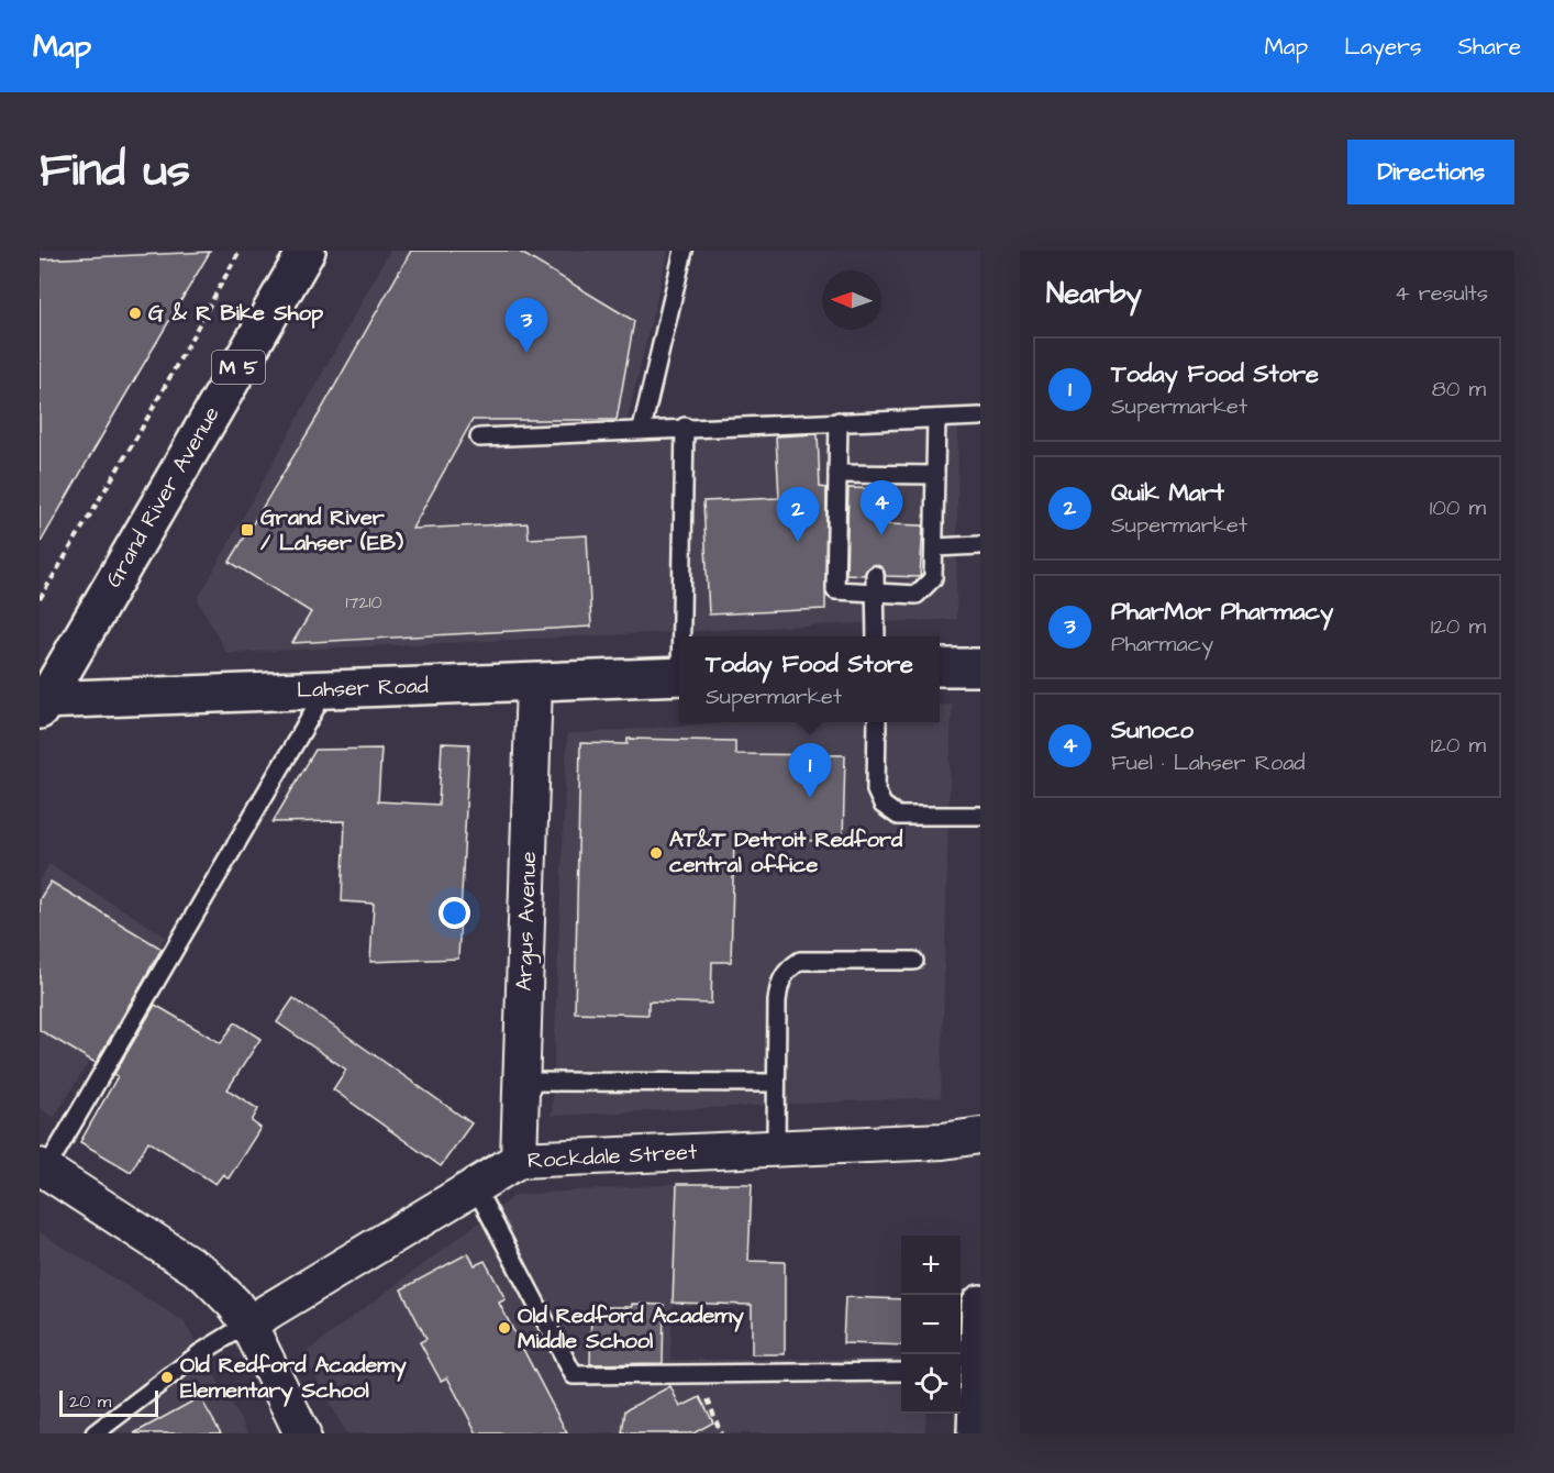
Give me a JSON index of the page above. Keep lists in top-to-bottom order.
{
  "streets": {
    "main road": ["M 5", "Grand River Avenue", "Lahser Road"],
    "street": ["Argus Avenue", "Rockdale Street"]
  },
  "crossings": [
    ["Grand River Avenue", "Lahser Road"],
    ["Lahser Road", "Argus Avenue"],
    ["Argus Avenue", "Rockdale Street"]
  ],
  "places": {
    "other": [
      "G & R Bike Shop",
      "AT&T Detroit Redford central office",
      "Old Redford Academy Middle School",
      "Old Redford Academy Elementary School"
    ],
    "transit": ["Grand River / Lahser (EB)"]
  },
  "house_numbers": ["17210"],
  "scale_bar": "20 m",
  "north": "left",
  "page": {
    "header": "Map",
    "nav": ["Map", "Layers", "Share"],
    "title": "Find us",
    "buttons": "Directions",
    "heading": ["Nearby", "4 results"],
    "pins": [
      "3",
      "4",
      "2",
      "1"
    ],
    "list": [
      {
        "mark": "1",
        "name": "Today Food Store",
        "note": "Supermarket",
        "value": "80 m"
      },
      {
        "mark": "2",
        "name": "Quik Mart",
        "note": "Supermarket",
        "value": "100 m"
      },
      {
        "mark": "3",
        "name": "PharMor Pharmacy",
        "note": "Pharmacy",
        "value": "120 m"
      },
      {
        "mark": "4",
        "name": "Sunoco",
        "note": "Fuel · Lahser Road",
        "value": "120 m"
      }
    ],
    "popup": ["Today Food Store", "Supermarket"],
    "map_buttons": ["+", "−"],
    "scale": "20 m"
  }
}
